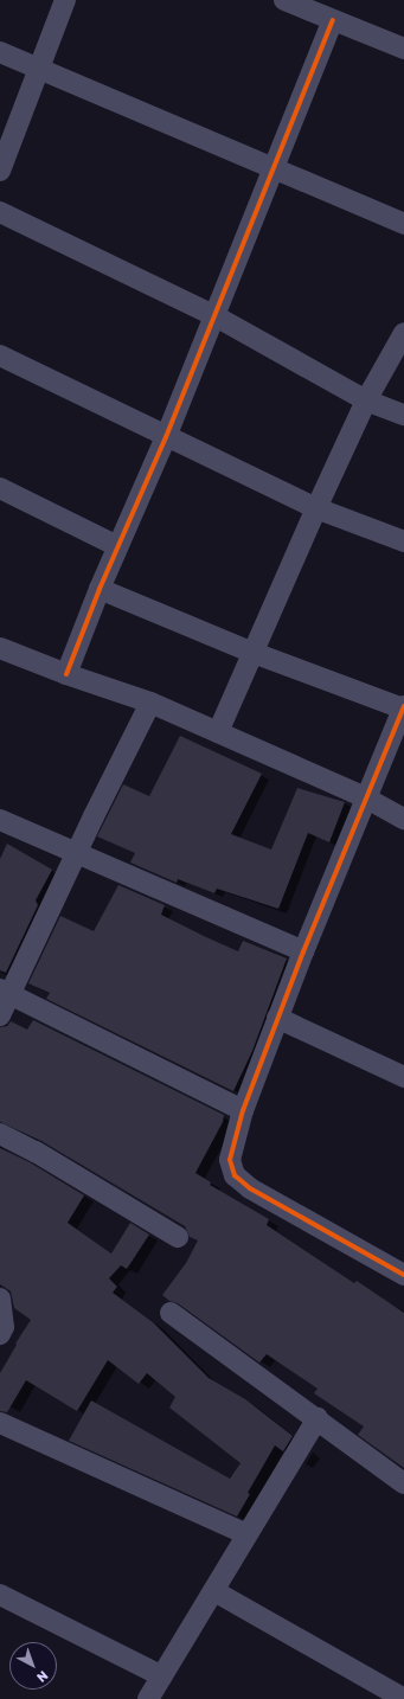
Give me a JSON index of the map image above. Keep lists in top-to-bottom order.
{
  "north": "bottom right"
}
